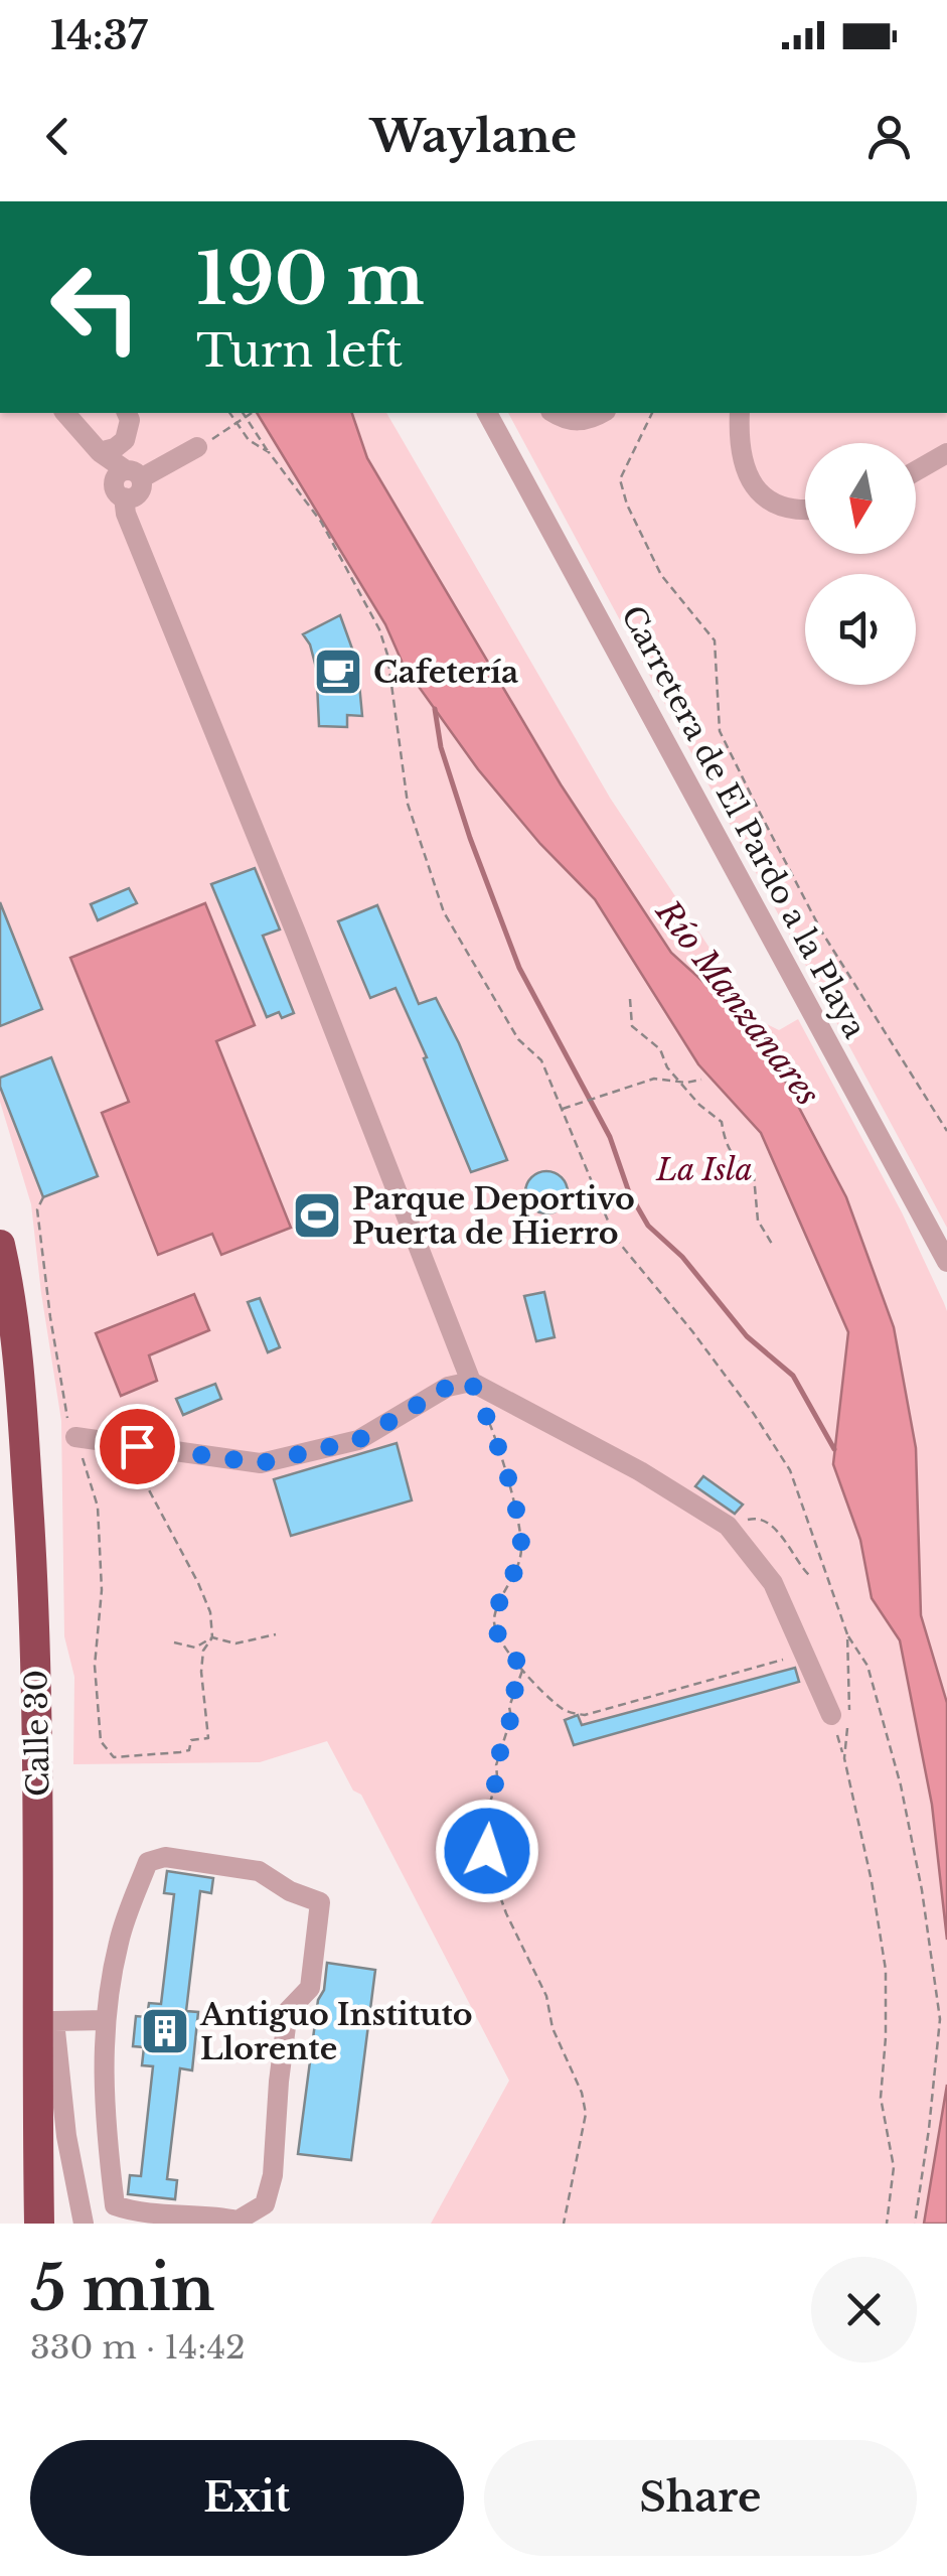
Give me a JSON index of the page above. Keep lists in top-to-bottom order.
{
  "streets": {
    "highway": ["Calle 30"],
    "street": ["Carretera de El Pardo a la Playa"]
  },
  "water": ["Río Manzanares"],
  "parks": ["La Isla"],
  "places": {
    "cafe": ["Cafetería"],
    "sports": ["Parque Deportivo Puerta de Hierro"],
    "building": ["Antiguo Instituto Llorente"]
  },
  "north": "bottom",
  "page": {
    "status": "14:37",
    "header": "Waylane",
    "turn": ["190 m", "Turn left"],
    "heading": ["5 min", "330 m · 14:42"],
    "buttons": ["Exit", "Share"]
  }
}
